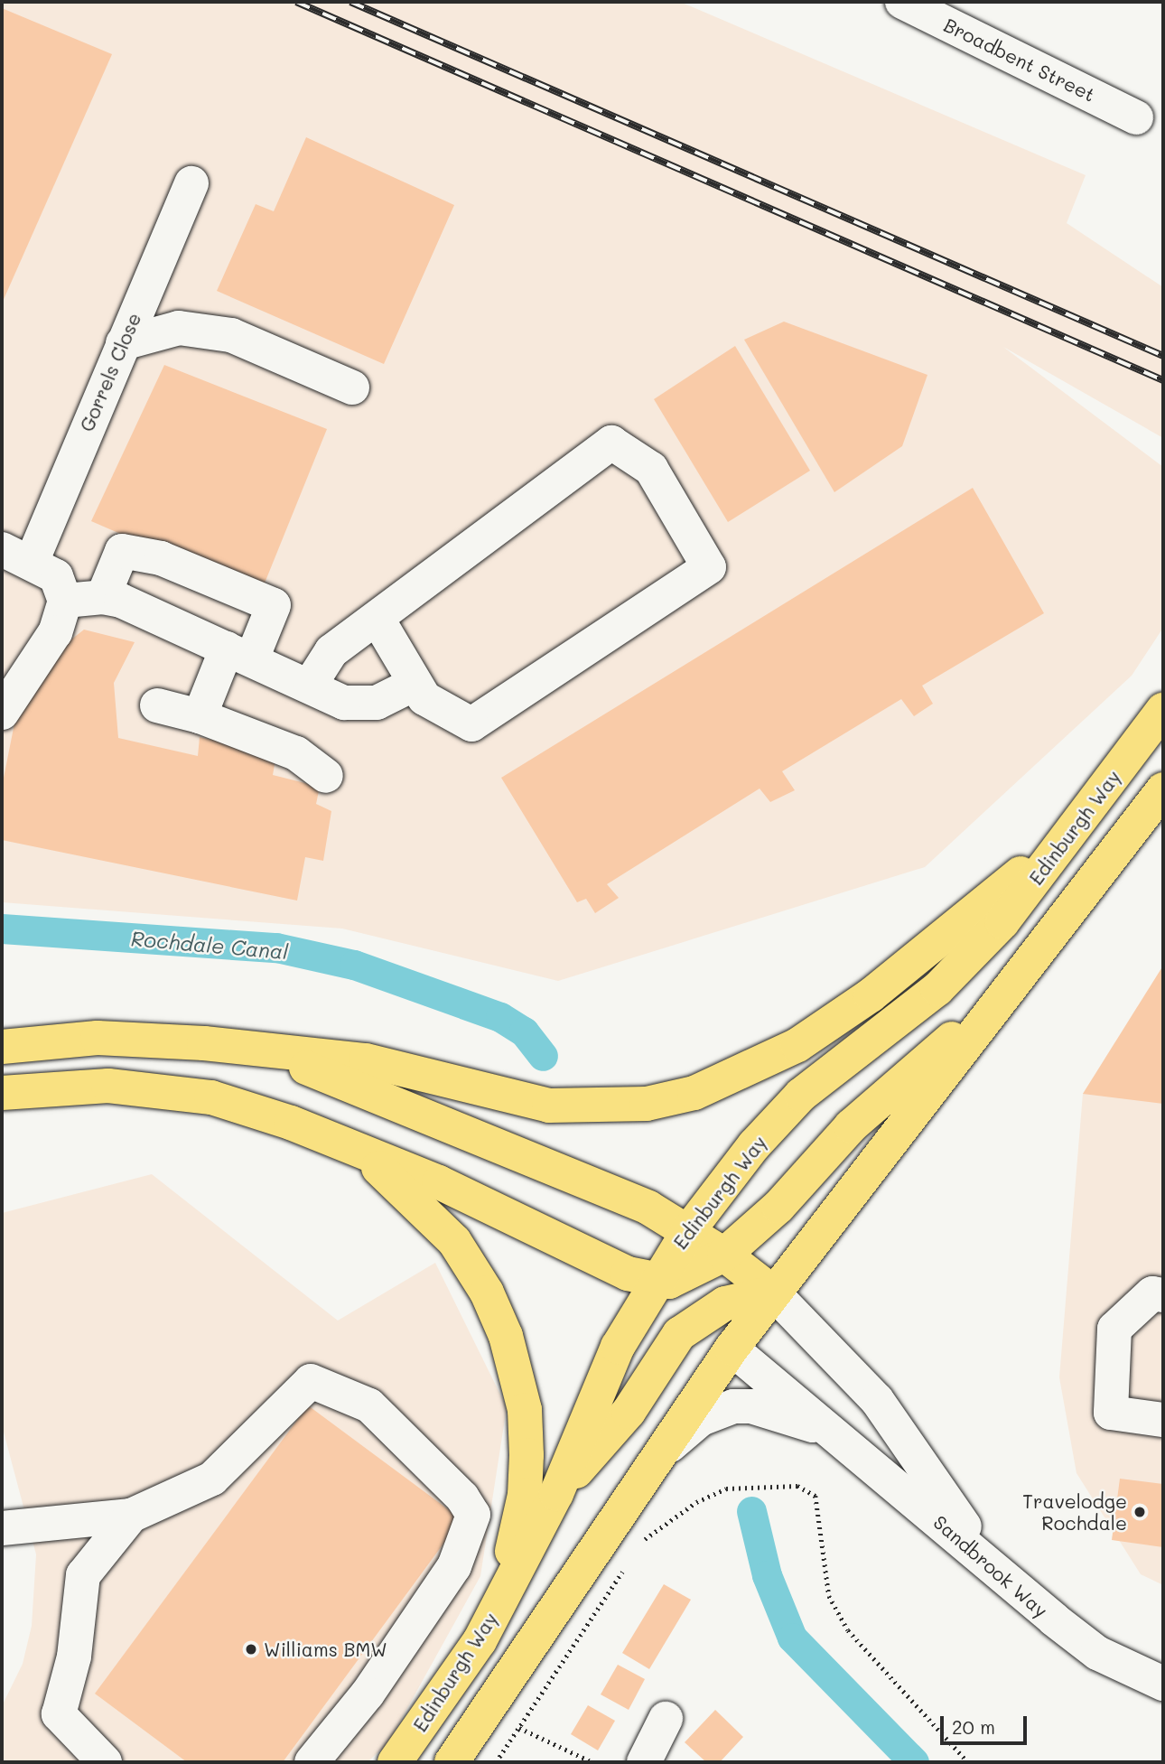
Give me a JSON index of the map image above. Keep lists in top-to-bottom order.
{
  "streets": {
    "highway": ["Edinburgh Way"],
    "street": ["Broadbent Street", "Gorrels Close", "Sandbrook Way"]
  },
  "water": ["Rochdale Canal"],
  "places": ["Travelodge Rochdale", "Williams BMW"],
  "scale_bar": "20 m"
}
